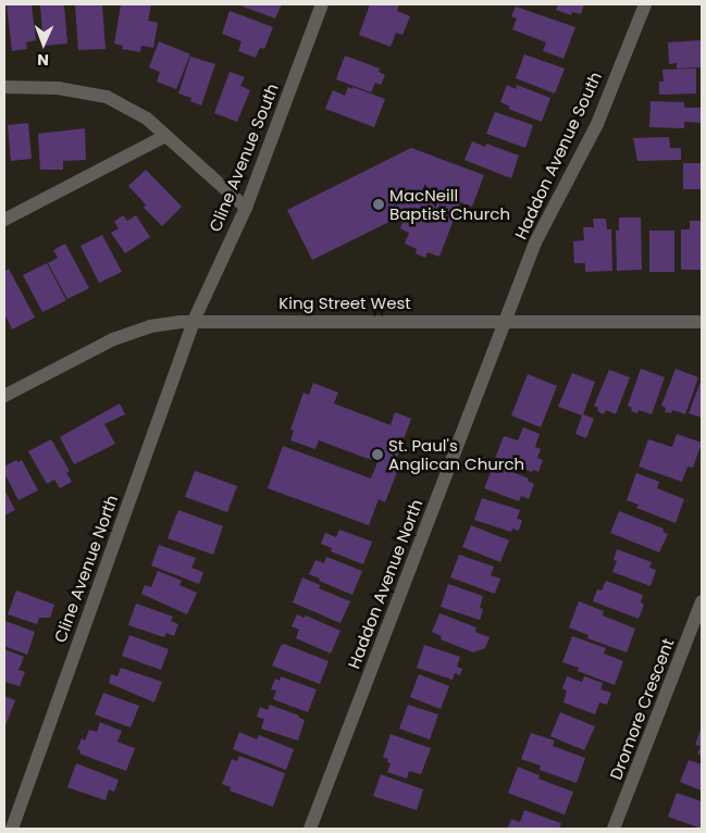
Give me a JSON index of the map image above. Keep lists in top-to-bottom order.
{
  "streets": {
    "street": [
      "Haddon Avenue South",
      "Cline Avenue South",
      "King Street West",
      "Cline Avenue North",
      "Haddon Avenue North",
      "Dromore Crescent"
    ]
  },
  "crossings": [
    ["Haddon Avenue South", "King Street West"],
    ["Haddon Avenue South", "Haddon Avenue North"],
    ["Cline Avenue South", "King Street West"],
    ["Cline Avenue South", "Cline Avenue North"],
    ["King Street West", "Cline Avenue North"],
    ["King Street West", "Haddon Avenue North"]
  ],
  "places": ["MacNeill Baptist Church", "St. Paul's Anglican Church"],
  "north": "bottom"
}
